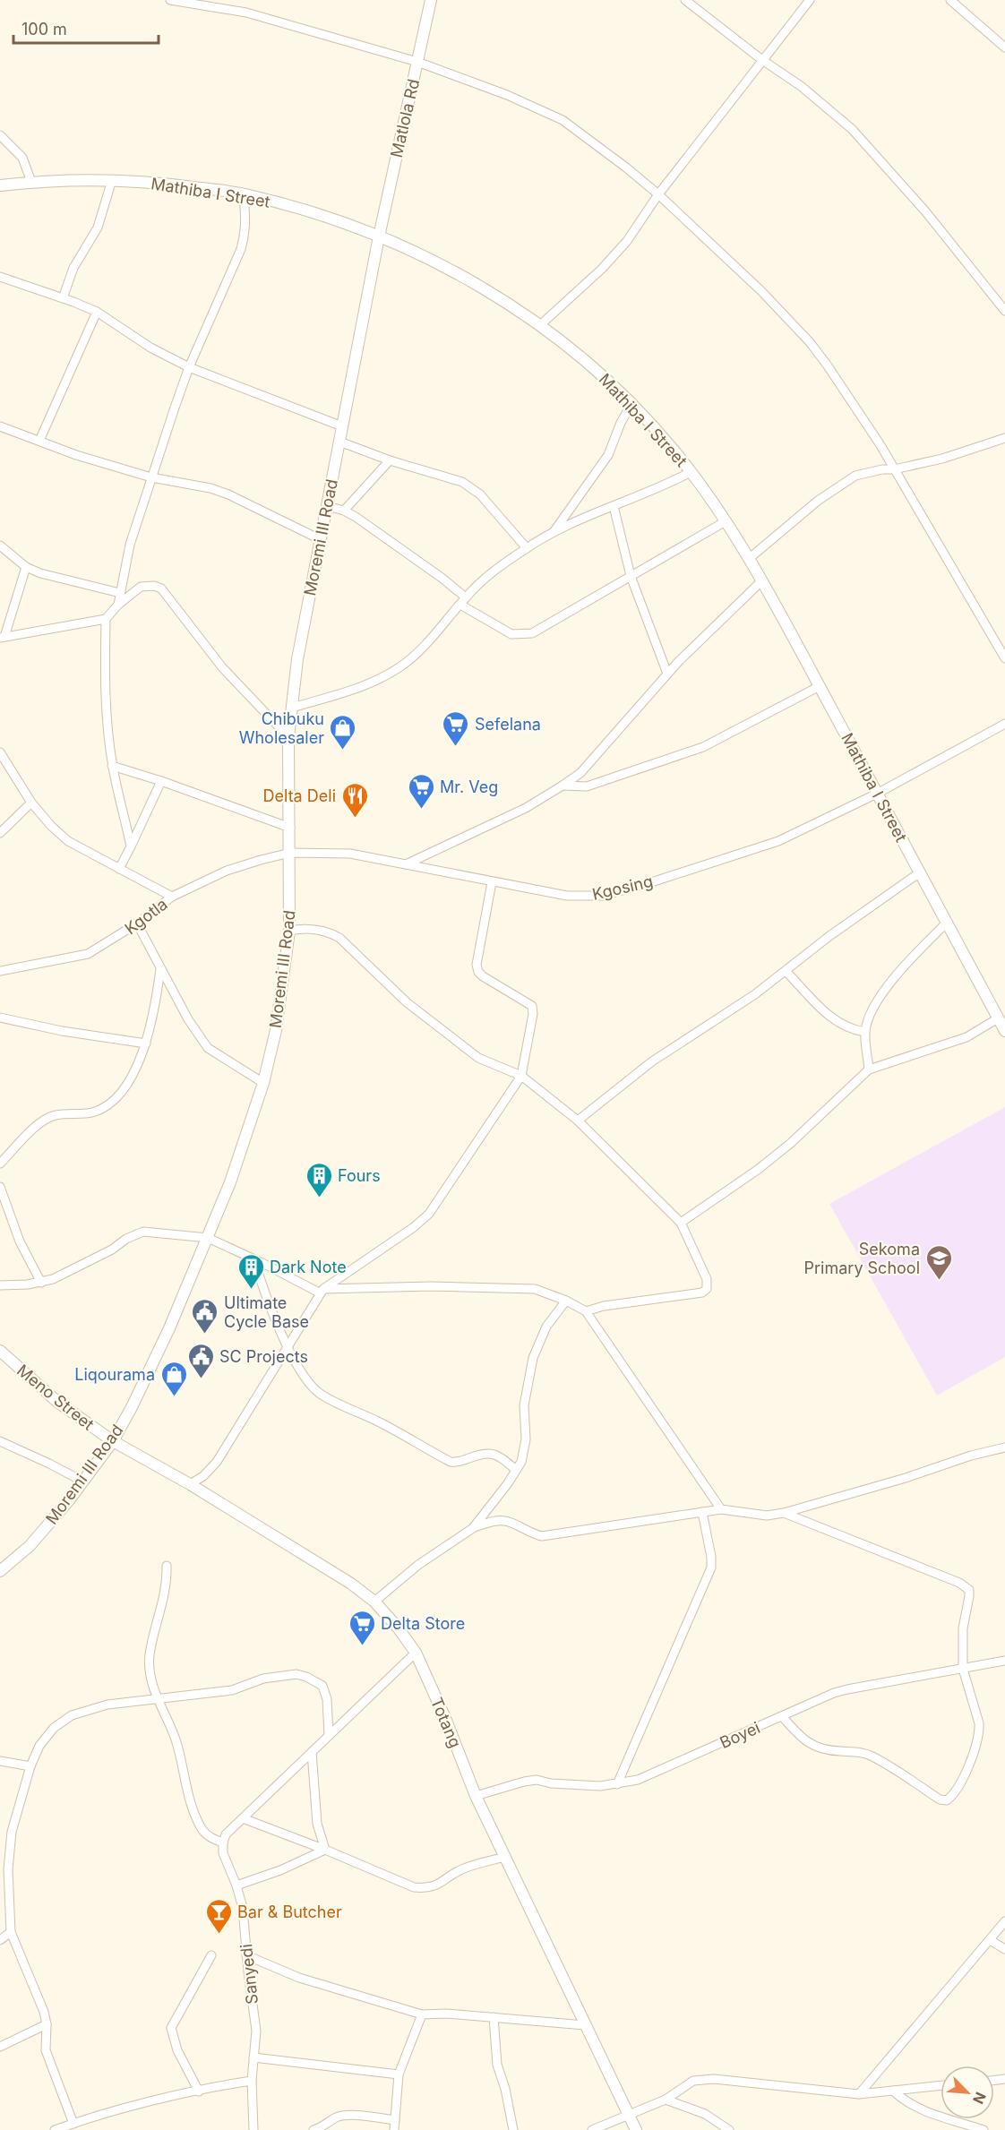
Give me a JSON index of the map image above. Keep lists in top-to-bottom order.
{
  "streets": {
    "street": [
      "Matlola Rd",
      "Mathiba I Street",
      "Moremi III Road",
      "Kgosing",
      "Kgotla",
      "Meno Street",
      "Totang",
      "Boyei",
      "Sanyedi"
    ]
  },
  "crossings": [
    ["Matlola Rd", "Mathiba I Street"],
    ["Matlola Rd", "Moremi III Road"],
    ["Mathiba I Street", "Moremi III Road"],
    ["Mathiba I Street", "Kgosing"],
    ["Moremi III Road", "Kgosing"],
    ["Moremi III Road", "Kgotla"],
    ["Moremi III Road", "Meno Street"],
    ["Moremi III Road", "Totang"],
    ["Kgosing", "Kgotla"],
    ["Meno Street", "Totang"],
    ["Totang", "Boyei"]
  ],
  "places": {
    "supermarket": ["Sefelana", "Mr. Veg", "Delta Store"],
    "shop": ["Chibuku Wholesaler", "Liqourama"],
    "restaurant": ["Delta Deli"],
    "building": ["Fours", "Dark Note"],
    "school or university": ["Sekoma Primary School"],
    "public building": ["Ultimate Cycle Base", "SC Projects"],
    "bar": ["Bar & Butcher"]
  },
  "scale_bar": "100 m",
  "north": "bottom right"
}
